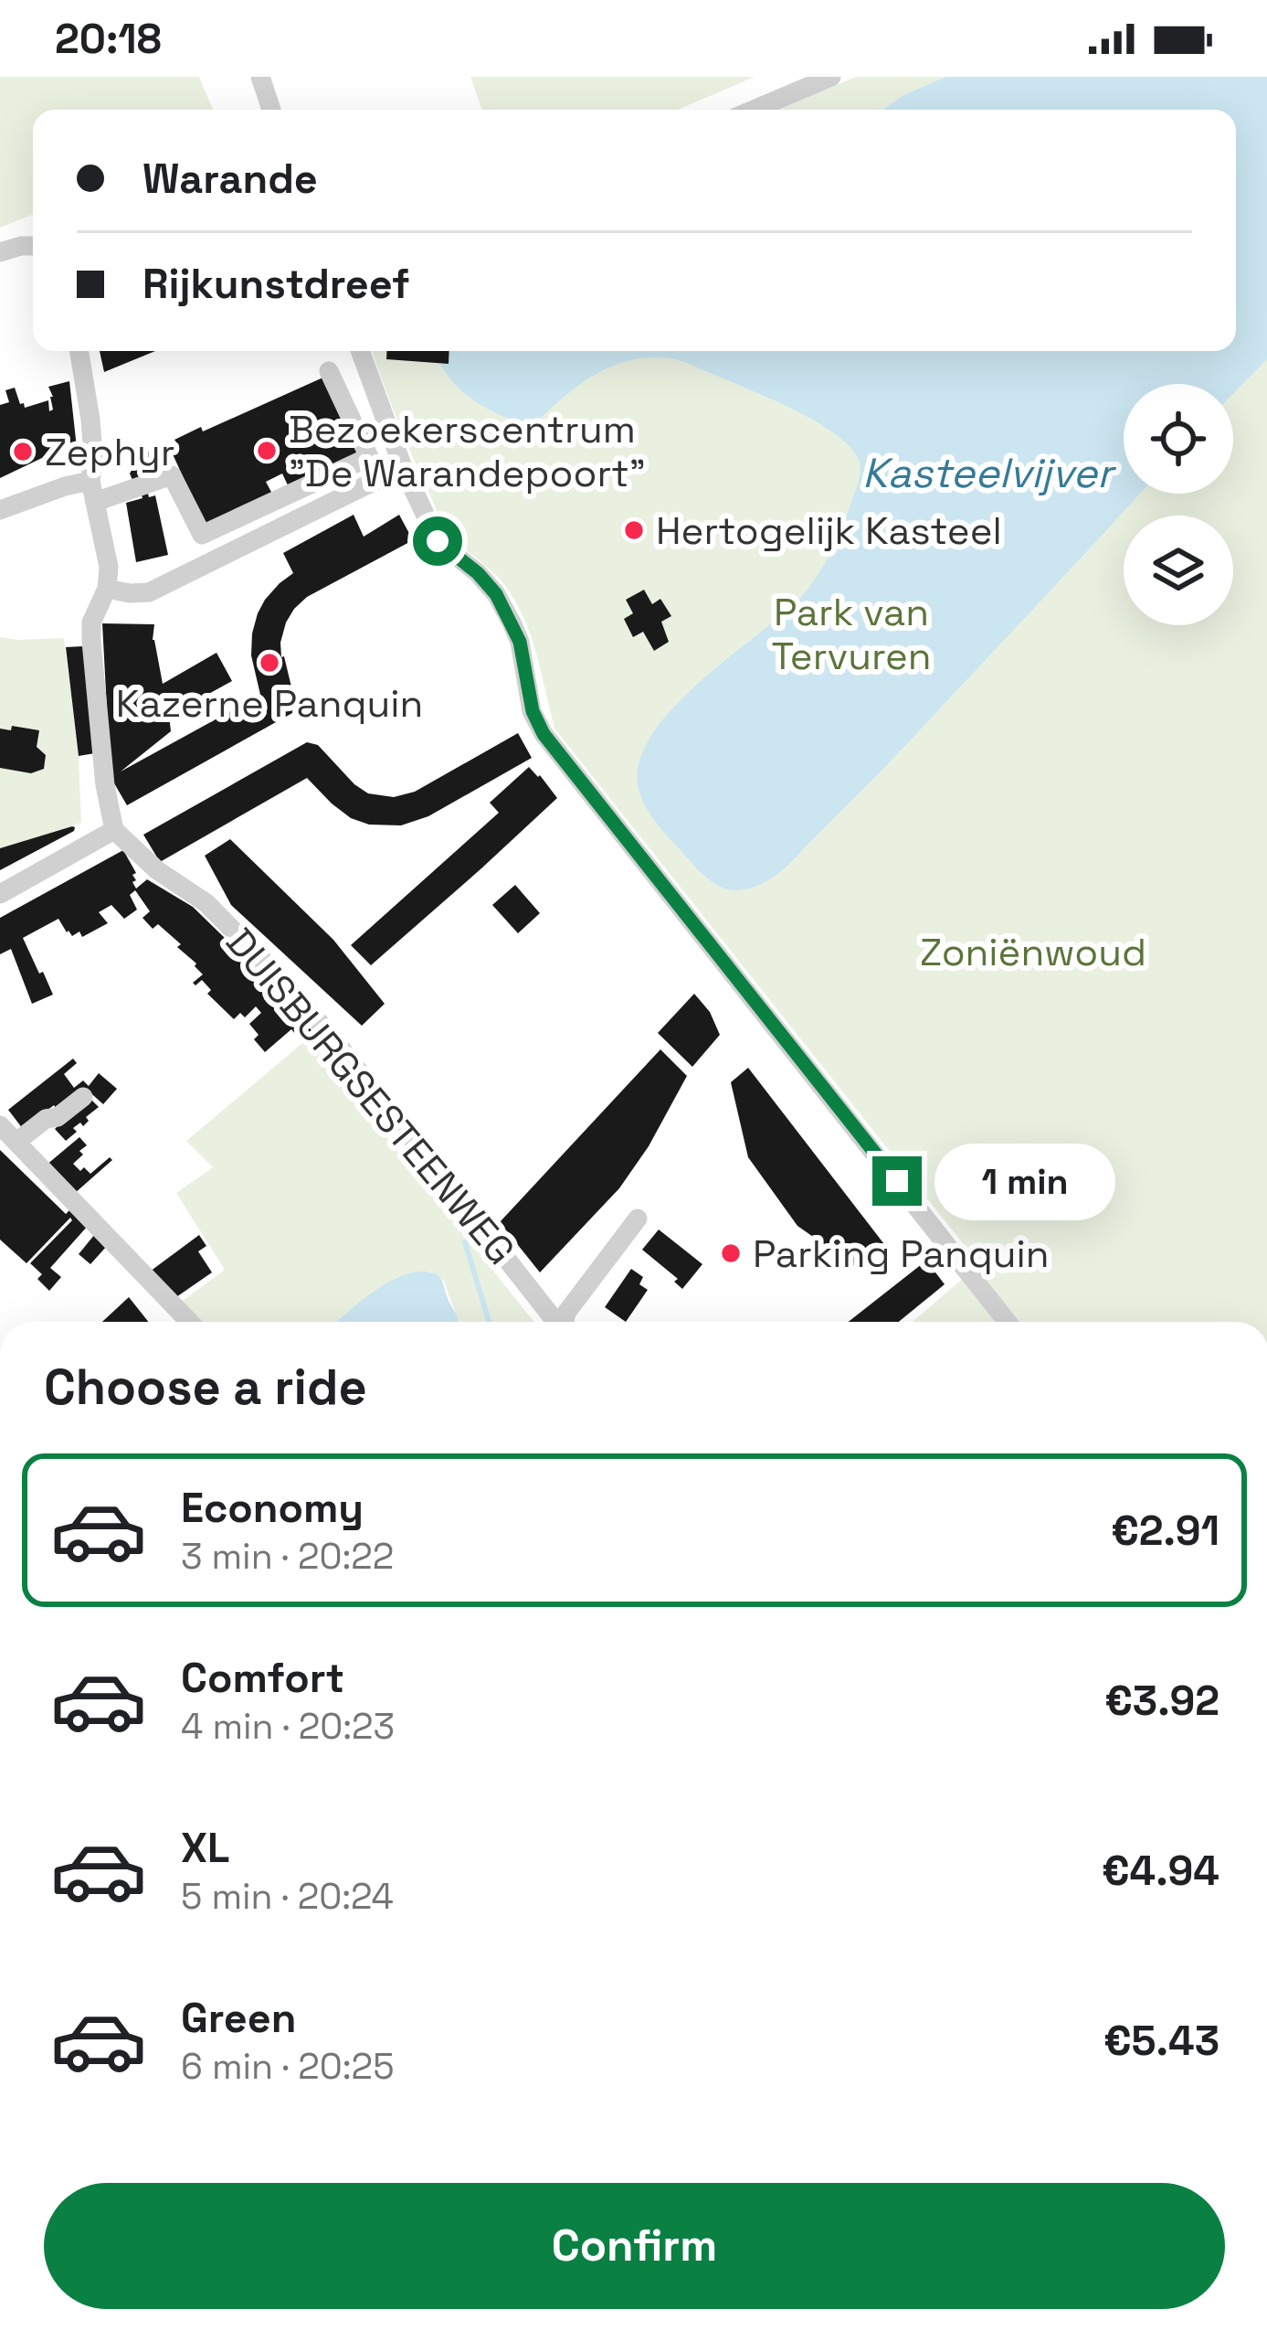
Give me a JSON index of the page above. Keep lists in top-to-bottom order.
{
  "streets": {
    "street": ["DUISBURGSESTEENWEG"]
  },
  "water": ["Kasteelvijver"],
  "parks": ["Park van Tervuren", "Zoniënwoud"],
  "places": [
    "Bezoekerscentrum \"De Warandepoort\"",
    "Zephyr",
    "Hertogelijk Kasteel",
    "Kazerne Panquin",
    "Parking Panquin"
  ],
  "page": {
    "status": "20:18",
    "banner": ["Warande", "Rijkunstdreef"],
    "bubble": "1 min",
    "heading": "Choose a ride",
    "list": [
      {
        "name": "Economy",
        "note": "3 min · 20:22",
        "value": "€2.91"
      },
      {
        "name": "Comfort",
        "note": "4 min · 20:23",
        "value": "€3.92"
      },
      {
        "name": "XL",
        "note": "5 min · 20:24",
        "value": "€4.94"
      },
      {
        "name": "Green",
        "note": "6 min · 20:25",
        "value": "€5.43"
      }
    ],
    "buttons": "Confirm"
  }
}
